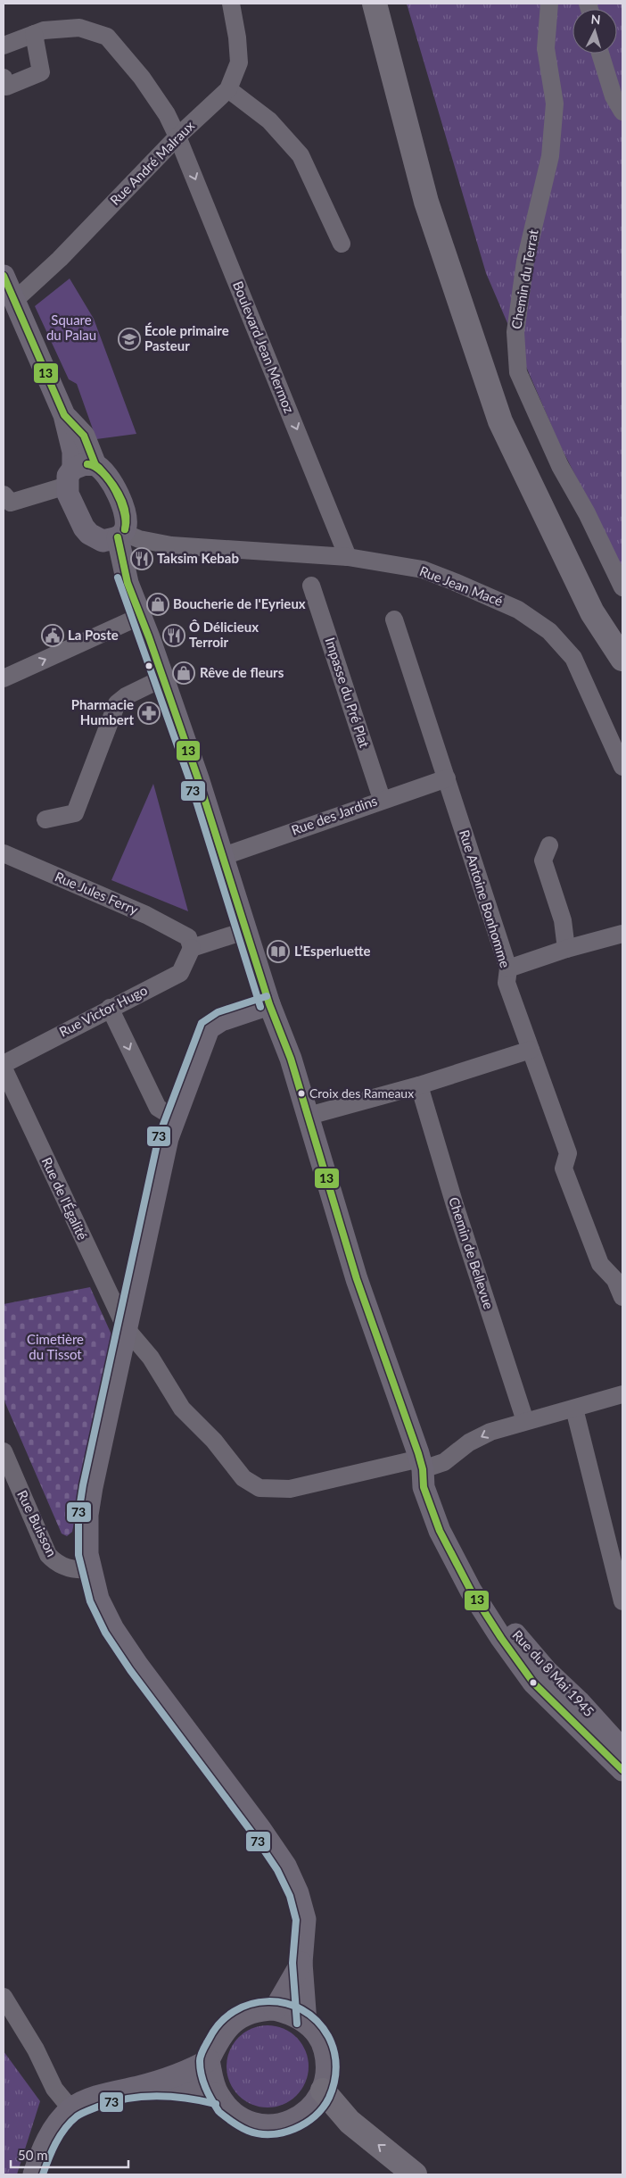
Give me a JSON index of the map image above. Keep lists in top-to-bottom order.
{
  "streets": {
    "main road": ["Rue du 8 Mai 1945"],
    "street": [
      "Rue André Malraux",
      "Chemin du Terrat",
      "Boulevard Jean Mermoz",
      "Rue Jean Macé",
      "Impasse du Pré Plat",
      "Rue des Jardins",
      "Rue Jules Ferry",
      "Rue Antoine Bonhomme",
      "Rue Victor Hugo",
      "Rue de l'Égalité",
      "Chemin de Bellevue",
      "Rue Buisson"
    ]
  },
  "crossings": [
    ["Rue André Malraux", "Boulevard Jean Mermoz"],
    ["Boulevard Jean Mermoz", "Rue Jean Macé"],
    ["Rue Jean Macé", "Rue du 8 Mai 1945"],
    ["Impasse du Pré Plat", "Rue des Jardins"],
    ["Rue des Jardins", "Rue Antoine Bonhomme"],
    ["Rue des Jardins", "Rue du 8 Mai 1945"],
    ["Rue Jules Ferry", "Rue Victor Hugo"],
    ["Rue de l'Égalité", "Chemin de Bellevue"],
    ["Rue de l'Égalité", "Rue du 8 Mai 1945"]
  ],
  "parks": ["Square du Palau", "Cimetière du Tissot"],
  "places": {
    "school or university": ["École primaire Pasteur"],
    "restaurant": ["Taksim Kebab", "Ô Délicieux Terroir"],
    "shop": ["Boucherie de l'Eyrieux", "Rêve de fleurs"],
    "public building": ["La Poste"],
    "pharmacy": ["Pharmacie Humbert"],
    "library": ["L’Esperluette"],
    "other": ["Croix des Rameaux"]
  },
  "lines": ["transit line 13", "transit line 73"],
  "scale_bar": "50 m",
  "north": "top"
}
